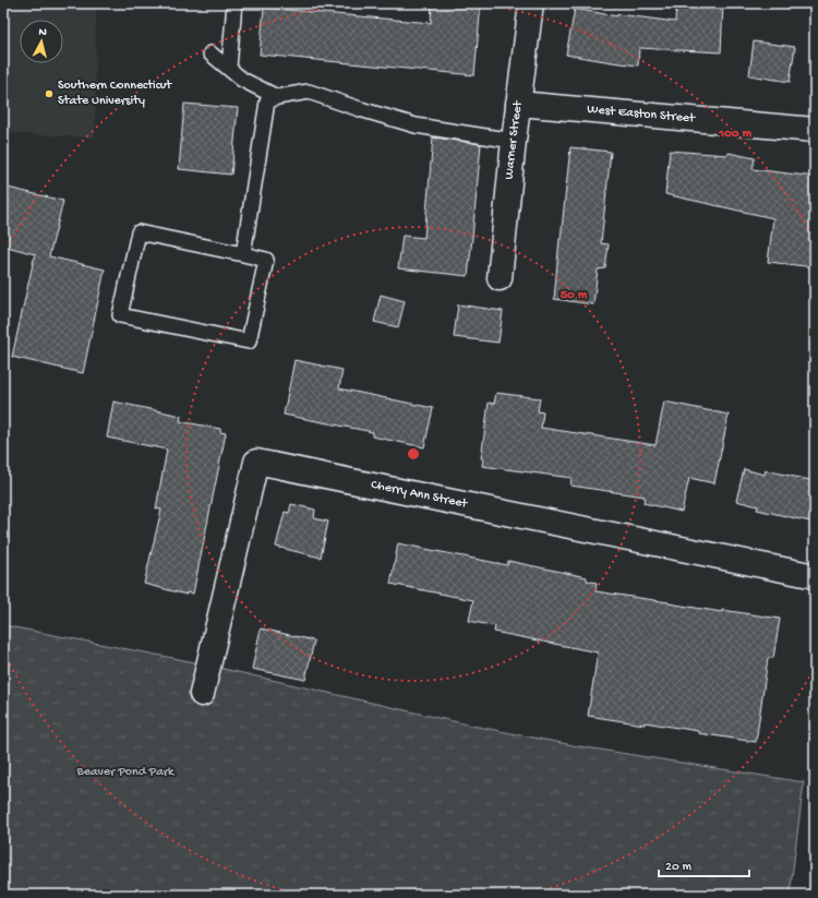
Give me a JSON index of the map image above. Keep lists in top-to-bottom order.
{
  "streets": {
    "street": ["West Easton Street", "Warner Street", "Cherry Ann Street"]
  },
  "crossings": [
    ["West Easton Street", "Warner Street"]
  ],
  "parks": ["Beaver Pond Park"],
  "places": ["Southern Connecticut State University"],
  "scale_bar": "20 m",
  "north": "top",
  "rings": ["100 m", "50 m"]
}
